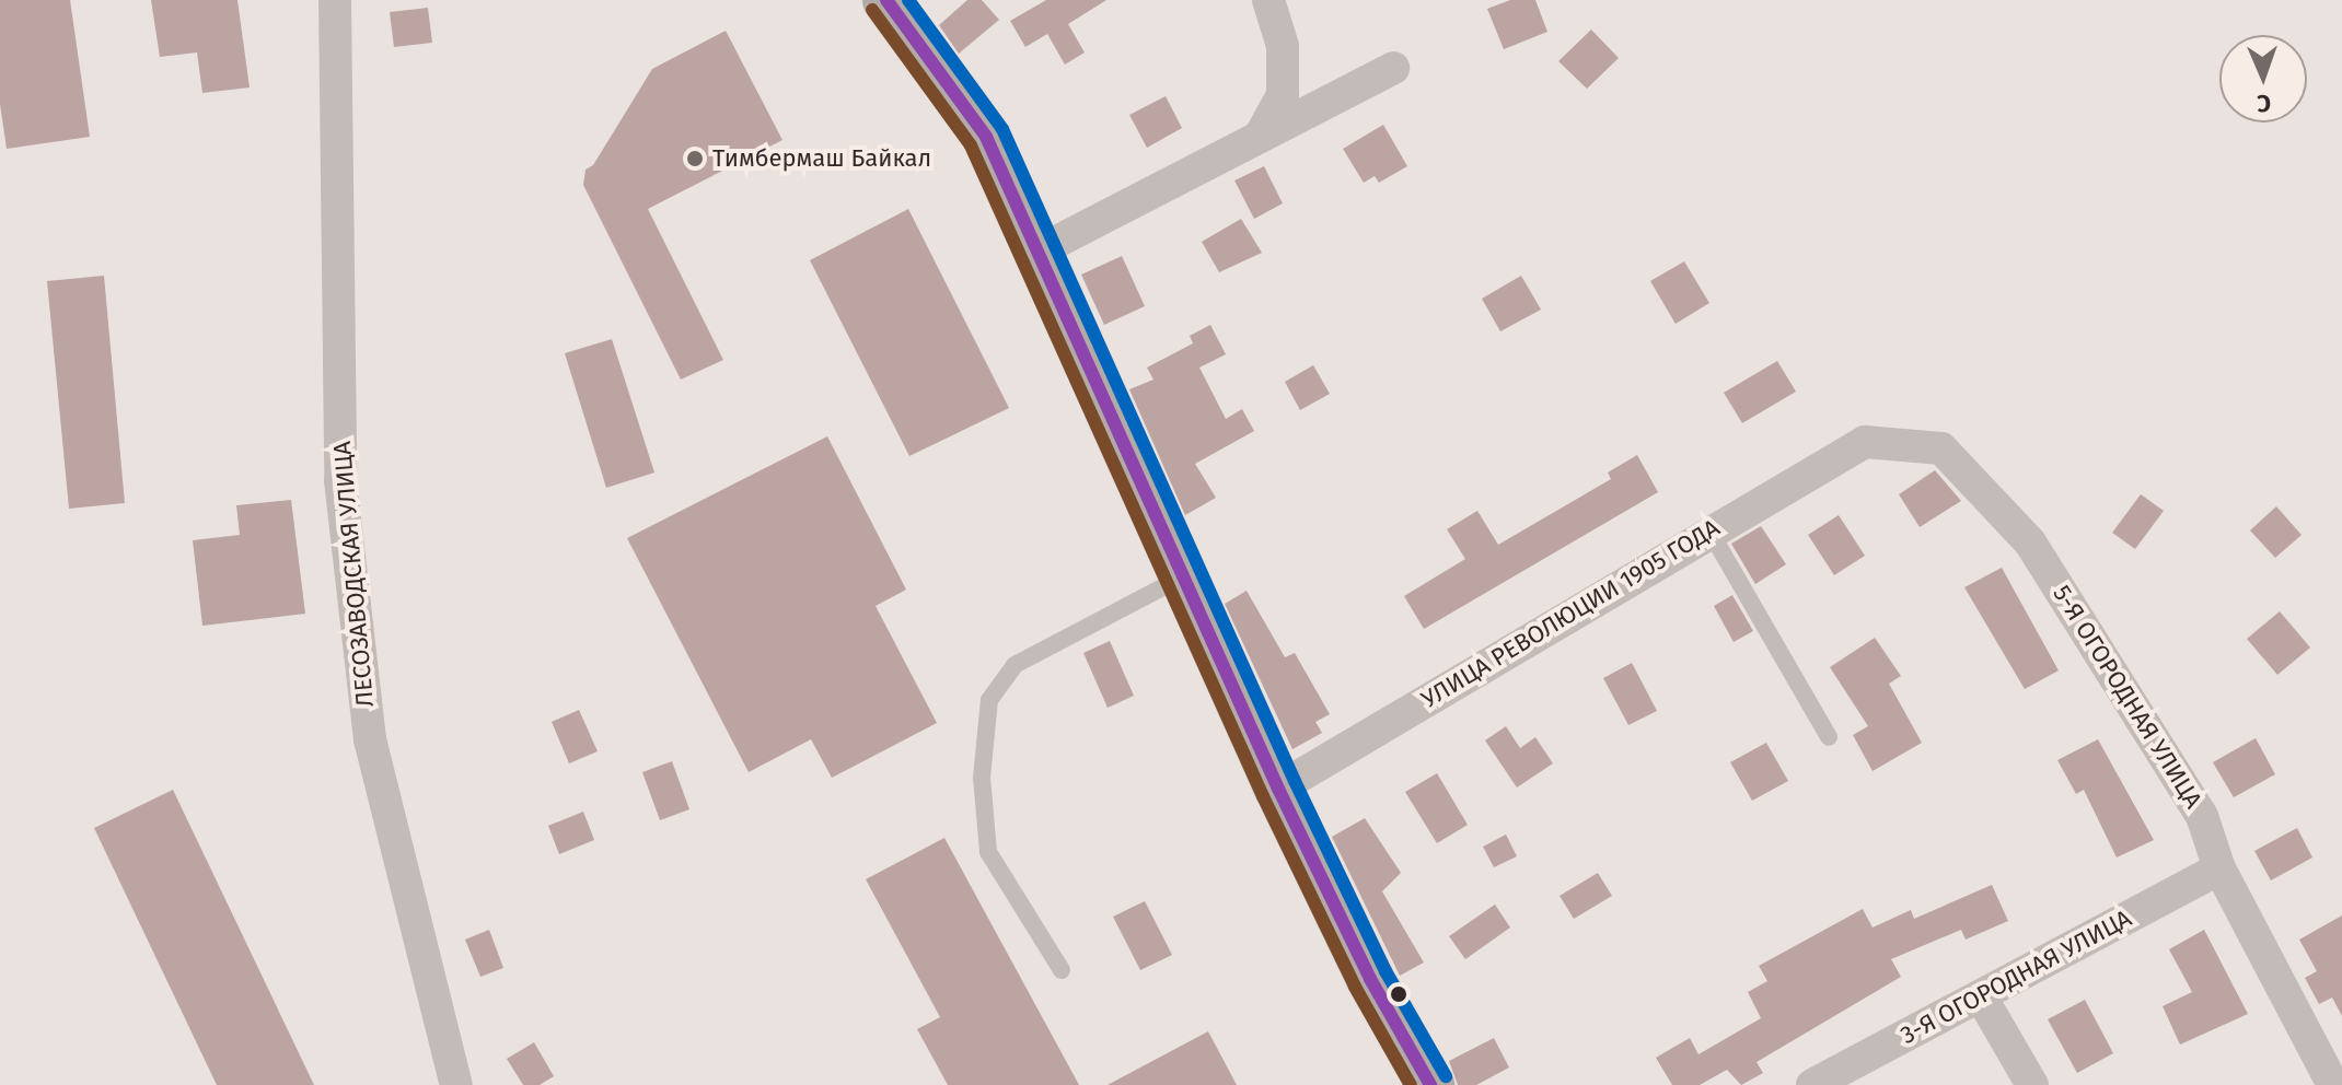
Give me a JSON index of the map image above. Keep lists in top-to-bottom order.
{
  "streets": {
    "street": [
      "ЛЕСОЗАВОДСКАЯ УЛИЦА",
      "УЛИЦА РЕВОЛЮЦИИ 1905 ГОДА",
      "5-Я ОГОРОДНАЯ УЛИЦА",
      "3-Я ОГОРОДНАЯ УЛИЦА"
    ]
  },
  "crossings": [
    ["УЛИЦА РЕВОЛЮЦИИ 1905 ГОДА", "5-Я ОГОРОДНАЯ УЛИЦА"],
    ["5-Я ОГОРОДНАЯ УЛИЦА", "3-Я ОГОРОДНАЯ УЛИЦА"]
  ],
  "places": ["Тимбермаш Байкал"],
  "north": "bottom"
}
